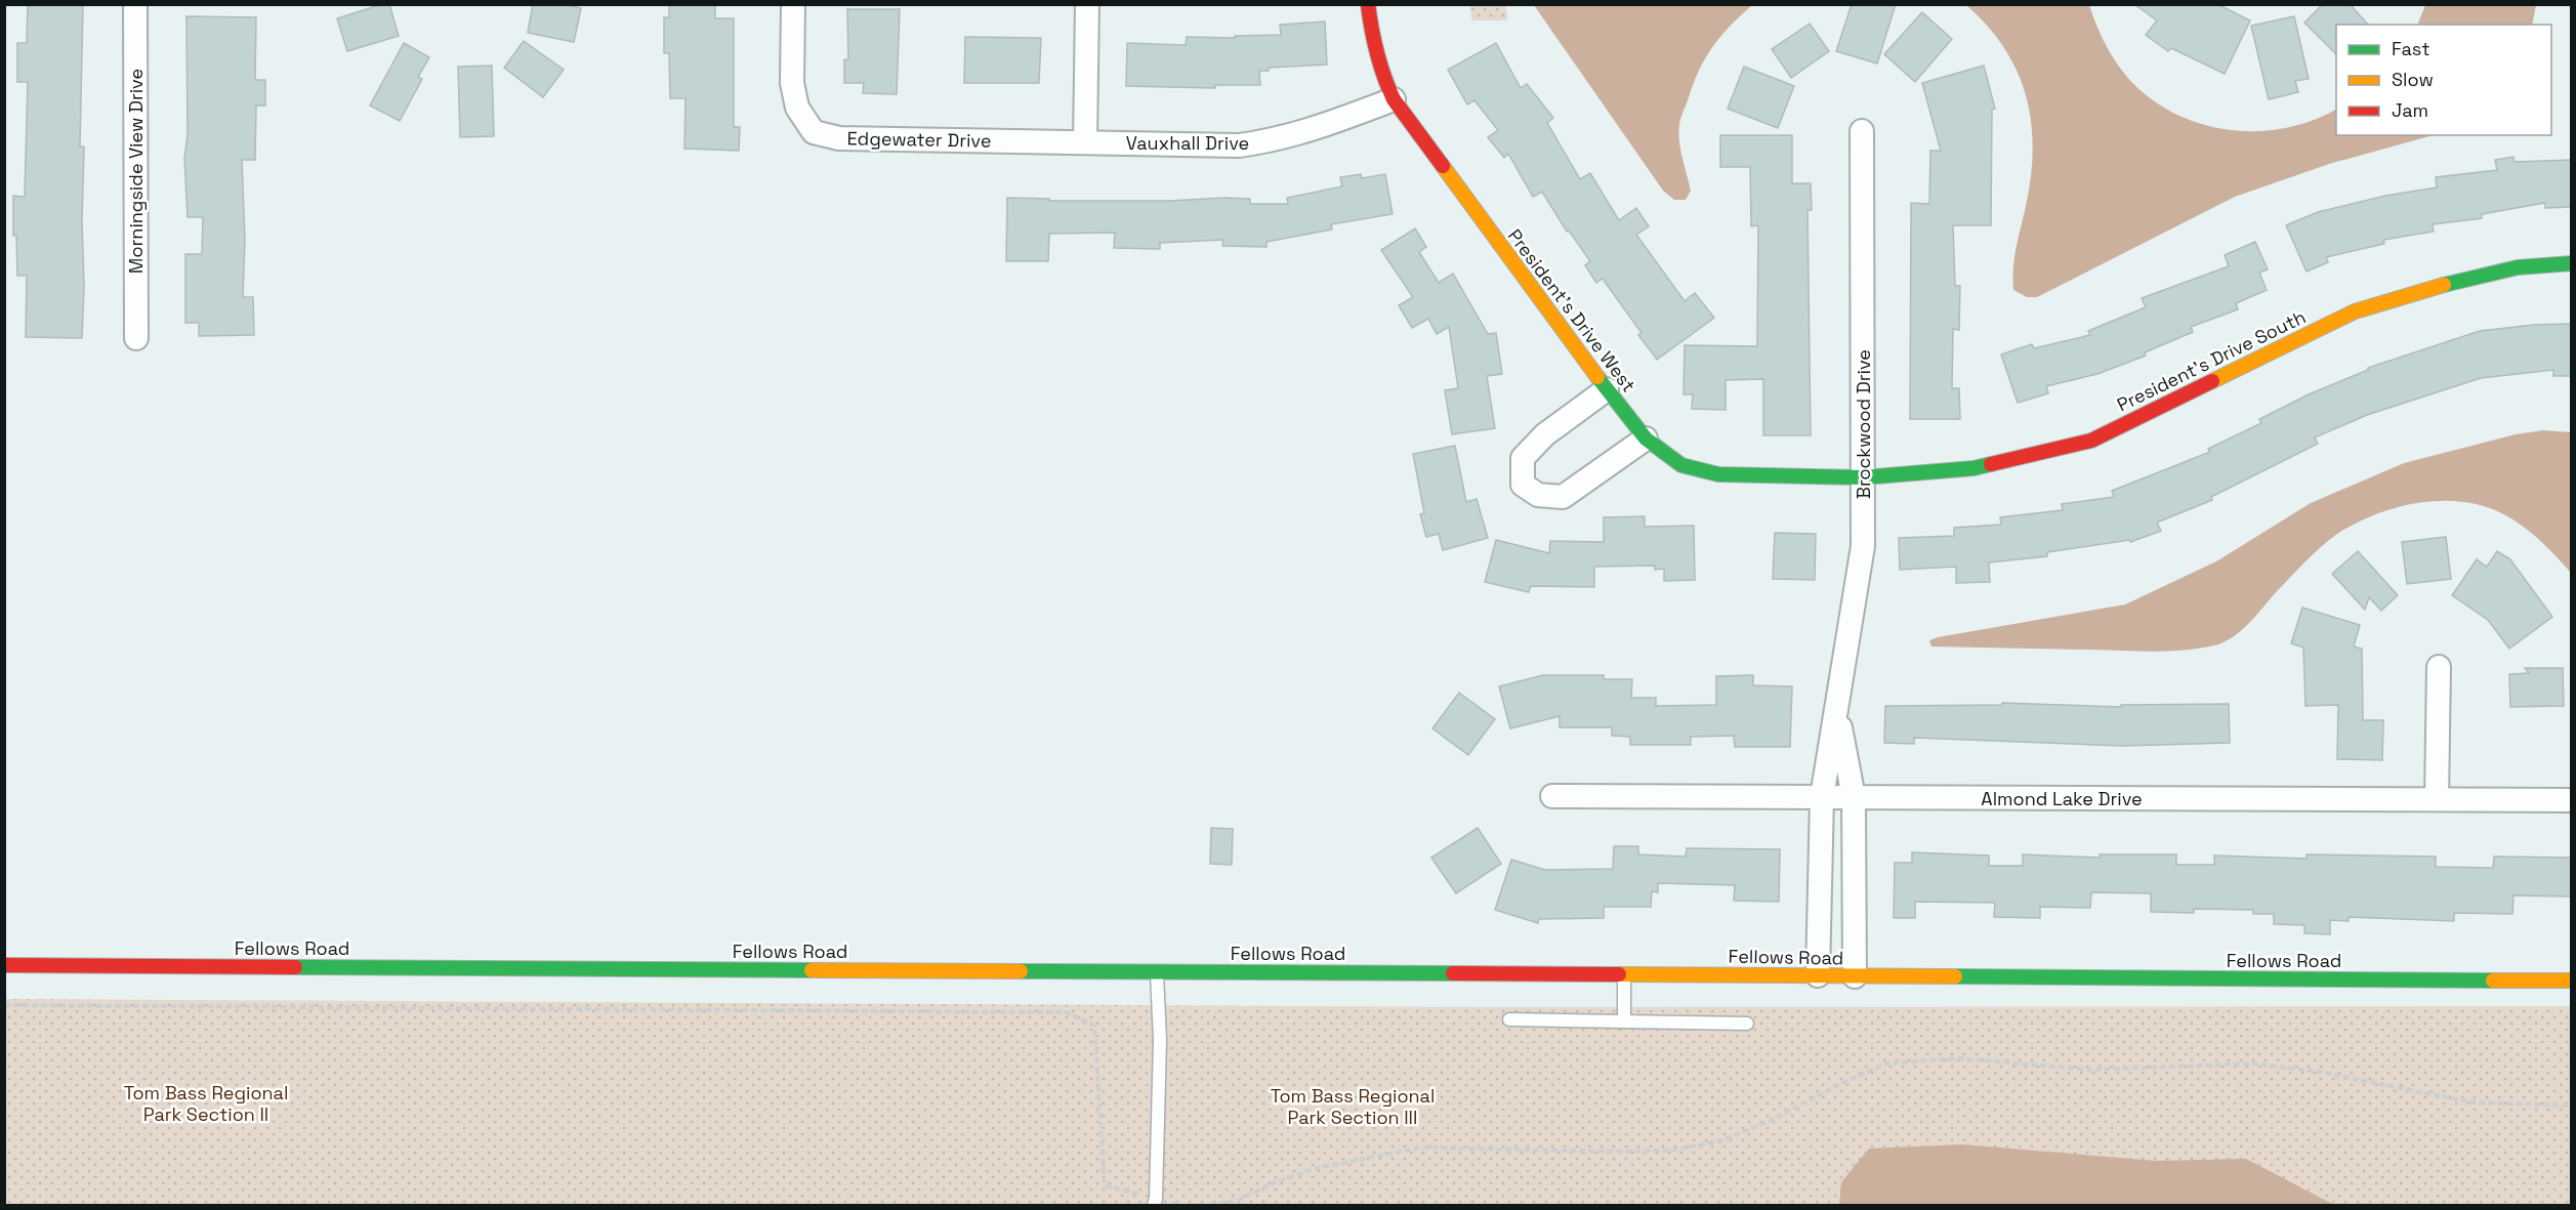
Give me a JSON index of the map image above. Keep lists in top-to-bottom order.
{
  "streets": {
    "street": [
      "Edgewater Drive",
      "Vauxhall Drive",
      "Morningside View Drive",
      "President's Drive West",
      "President's Drive South",
      "Brockwood Drive",
      "Almond Lake Drive",
      "Fellows Road"
    ]
  },
  "crossings": [
    ["Edgewater Drive", "Vauxhall Drive"],
    ["Vauxhall Drive", "President's Drive West"],
    ["President's Drive West", "President's Drive South"],
    ["President's Drive West", "Brockwood Drive"],
    ["President's Drive South", "Brockwood Drive"],
    ["Brockwood Drive", "Almond Lake Drive"],
    ["Brockwood Drive", "Fellows Road"]
  ],
  "parks": ["Tom Bass Regional Park Section II", "Tom Bass Regional Park Section III"],
  "legend": ["Fast", "Slow", "Jam"]
}
